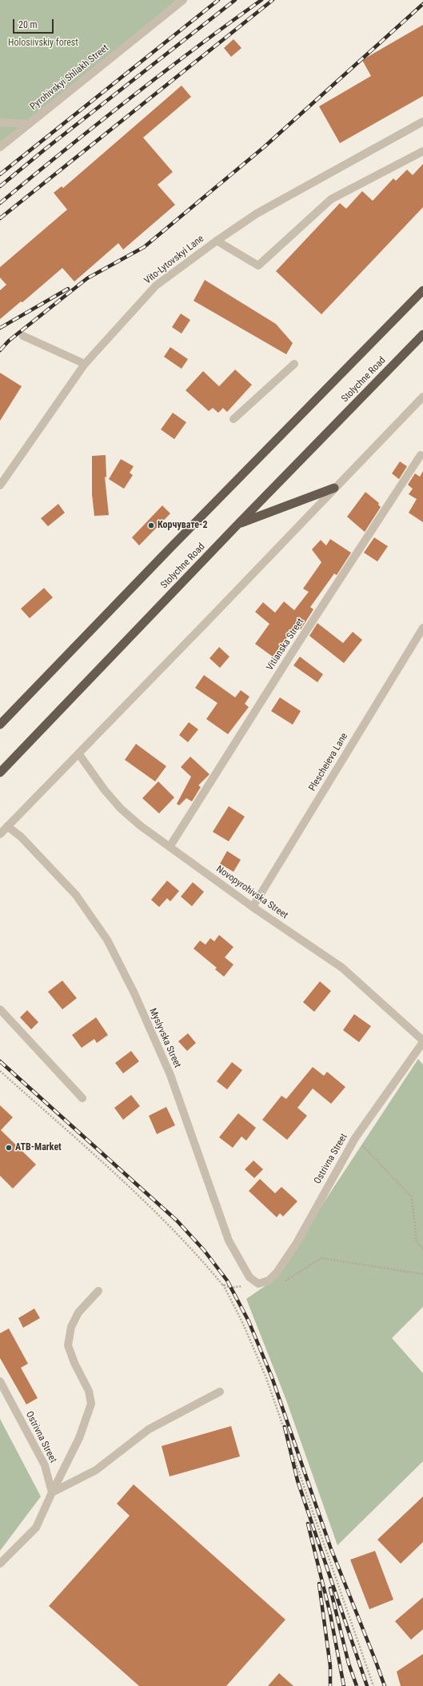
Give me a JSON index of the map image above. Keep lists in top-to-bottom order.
{
  "streets": {
    "highway": ["Stolychne Road"],
    "street": [
      "Pyrohivskyi Shliakh Street",
      "Vito-Lytovskyi Lane",
      "Vitianska Street",
      "Plescheieva Lane",
      "Novopyrohivska Street",
      "Myslyvska Street",
      "Ostrivna Street"
    ]
  },
  "crossings": [
    ["Vitianska Street", "Novopyrohivska Street"],
    ["Plescheieva Lane", "Novopyrohivska Street"],
    ["Novopyrohivska Street", "Ostrivna Street"],
    ["Myslyvska Street", "Ostrivna Street"]
  ],
  "parks": ["Holosiivskiy forest"],
  "places": ["Корчувате-2", "ATB-Market"],
  "scale_bar": "20 m"
}
